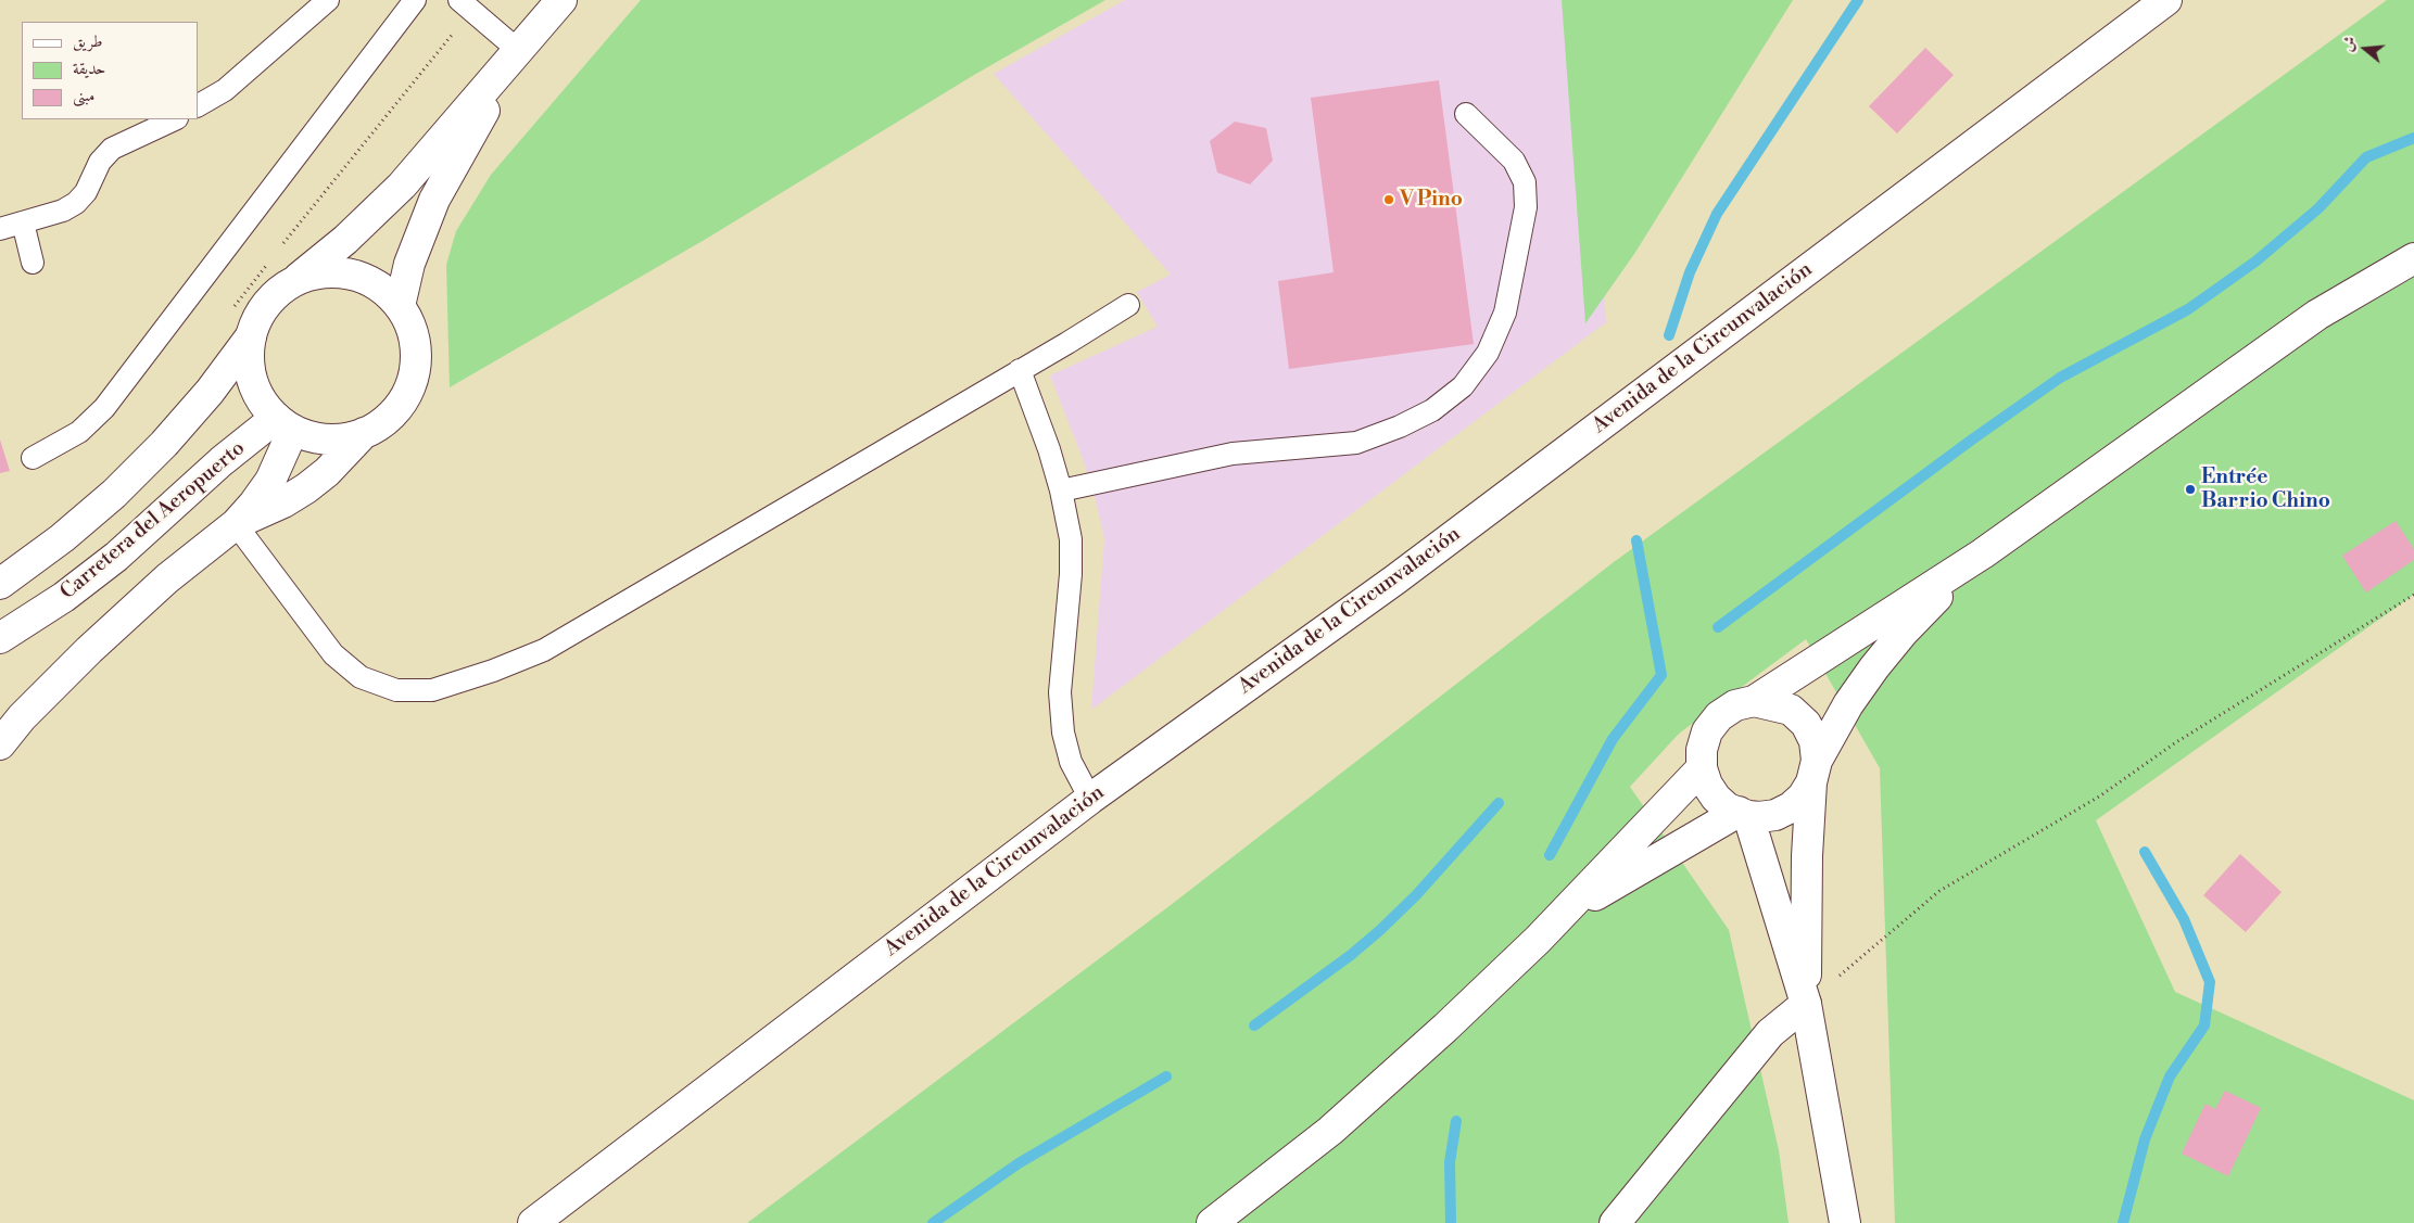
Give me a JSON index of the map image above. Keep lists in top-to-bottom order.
{
  "streets": {
    "street": ["Avenida de la Circunvalación", "Carretera del Aeropuerto"]
  },
  "places": ["V Pino", "Entrée Barrio Chino"],
  "legend": ["طريق", "حديقة", "مبنى"],
  "north": "left"
}
